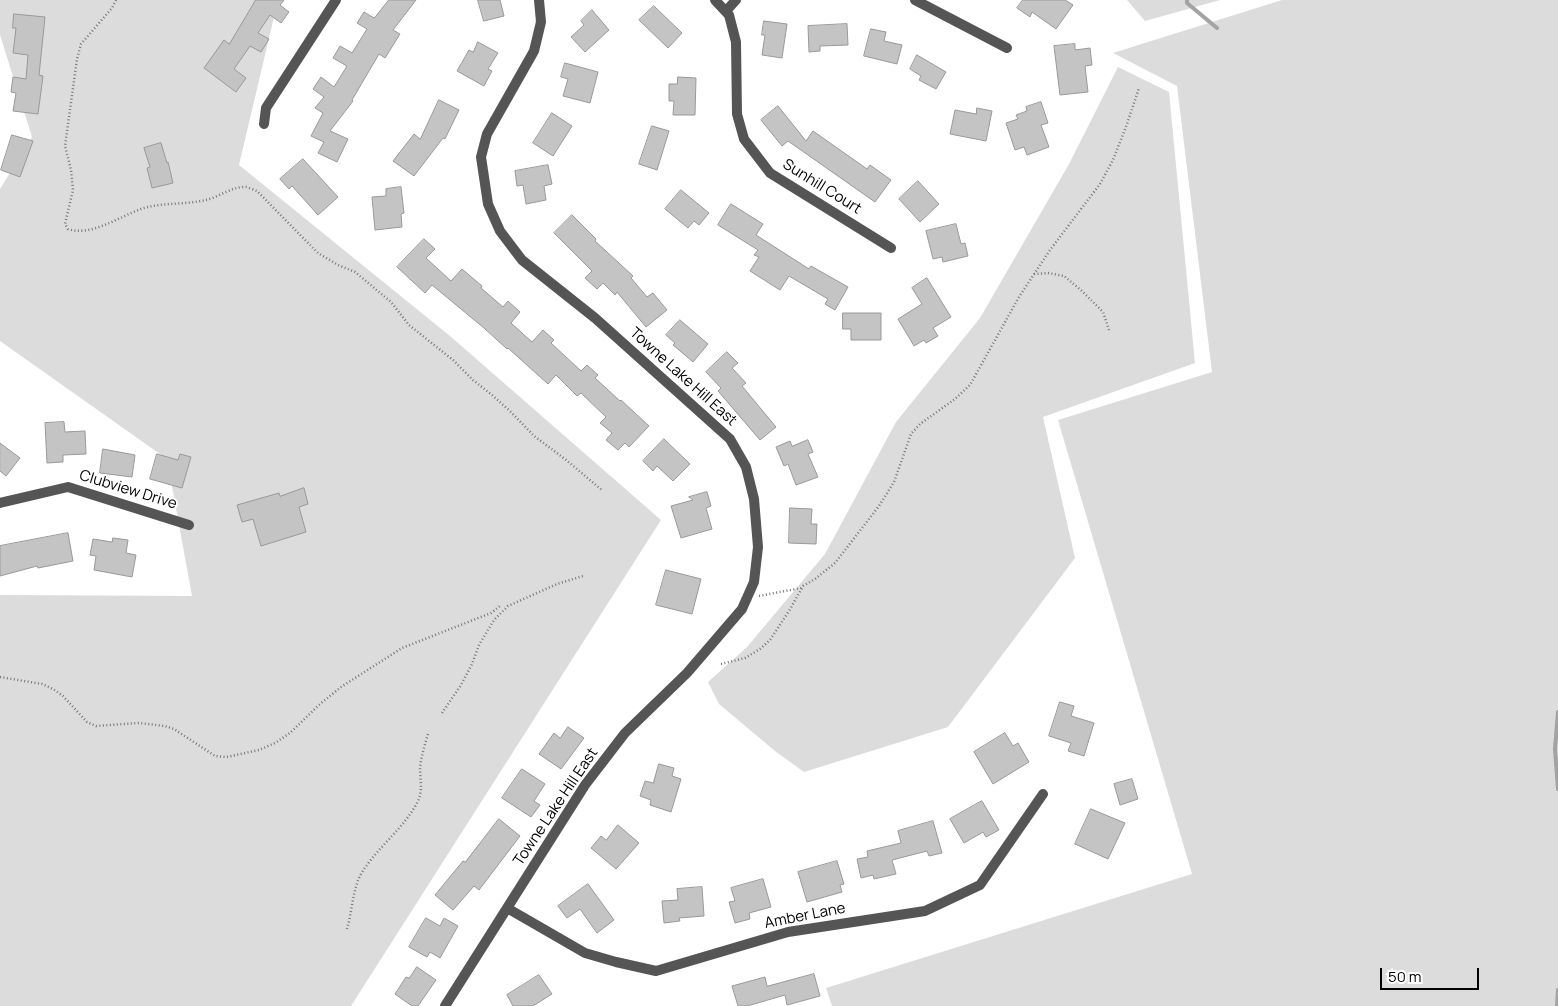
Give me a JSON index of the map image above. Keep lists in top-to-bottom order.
{
  "streets": {
    "street": [
      "Sunhill Court",
      "Towne Lake Hill East",
      "Clubview Drive",
      "Amber Lane"
    ]
  },
  "crossings": [
    ["Towne Lake Hill East", "Amber Lane"]
  ],
  "scale_bar": "50 m"
}
